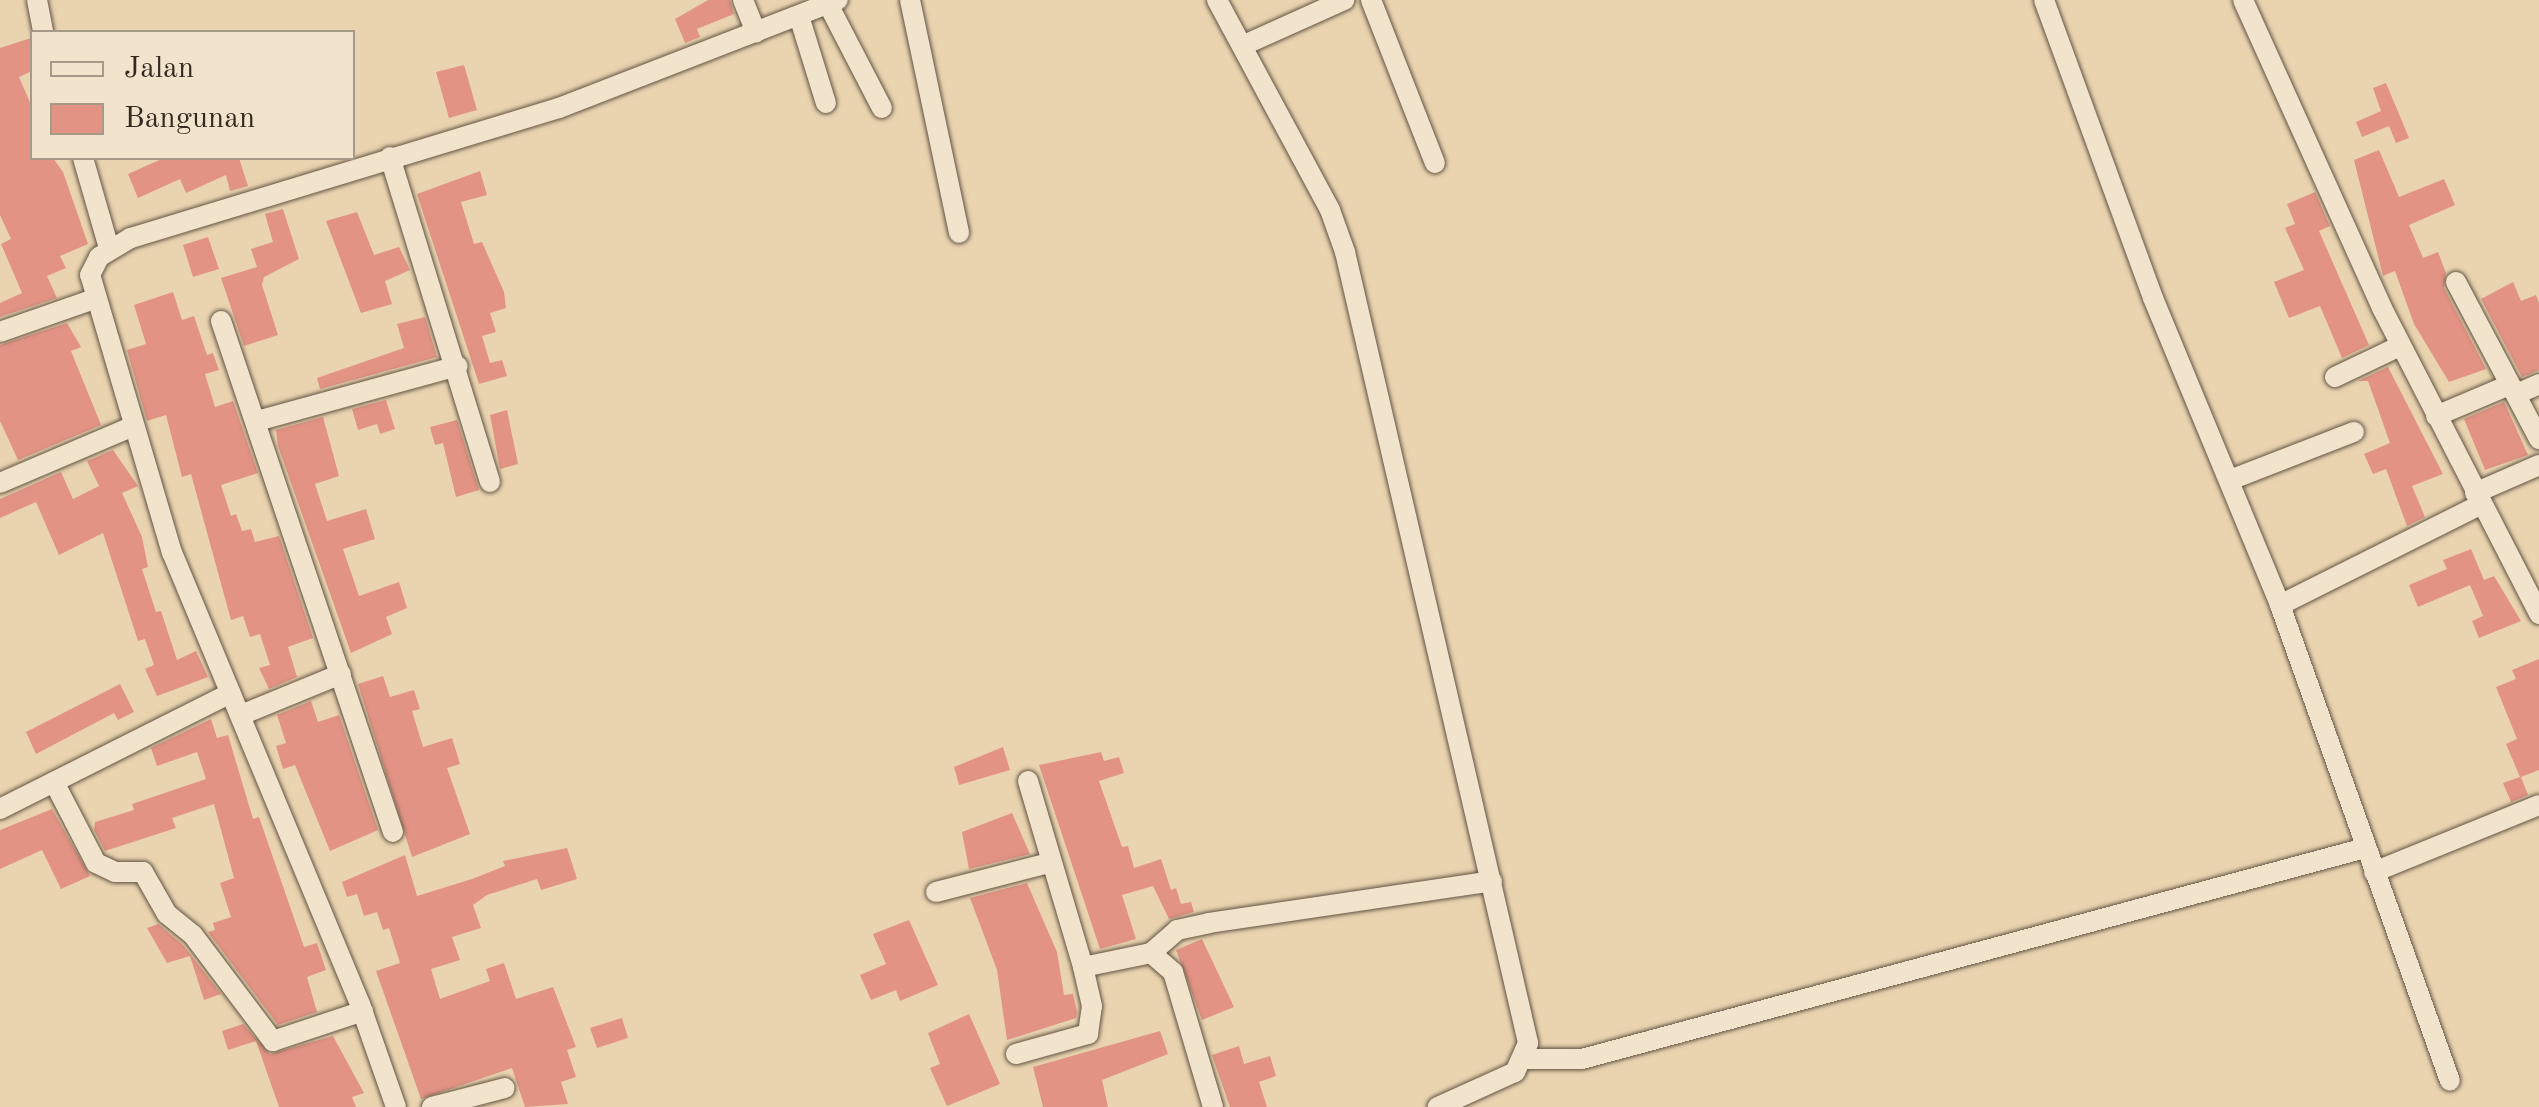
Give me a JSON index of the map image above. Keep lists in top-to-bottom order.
{
  "legend": ["Jalan", "Bangunan"]
}
